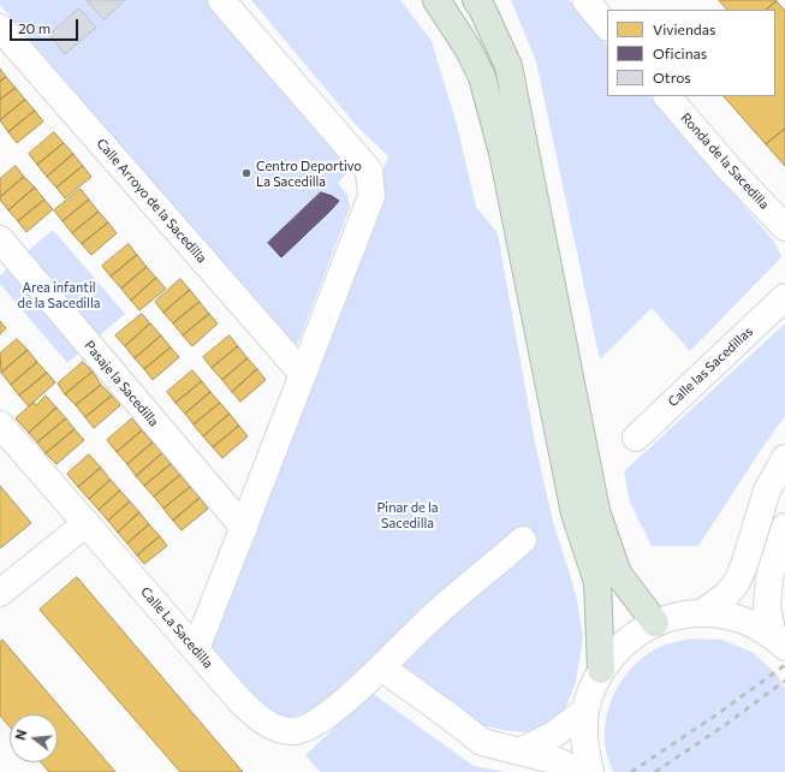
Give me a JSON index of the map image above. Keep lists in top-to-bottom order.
{
  "streets": {
    "street": [
      "Ronda de la Sacedilla",
      "Calle Arroyo de la Sacedilla",
      "Calle las Sacedillas",
      "Pasaje la Sacedilla",
      "Calle La Sacedilla"
    ]
  },
  "parks": ["Area infantil de la Sacedilla", "Pinar de la Sacedilla"],
  "places": ["Centro Deportivo La Sacedilla"],
  "legend": ["Viviendas", "Oficinas", "Otros"],
  "scale_bar": "20 m",
  "north": "left"
}
